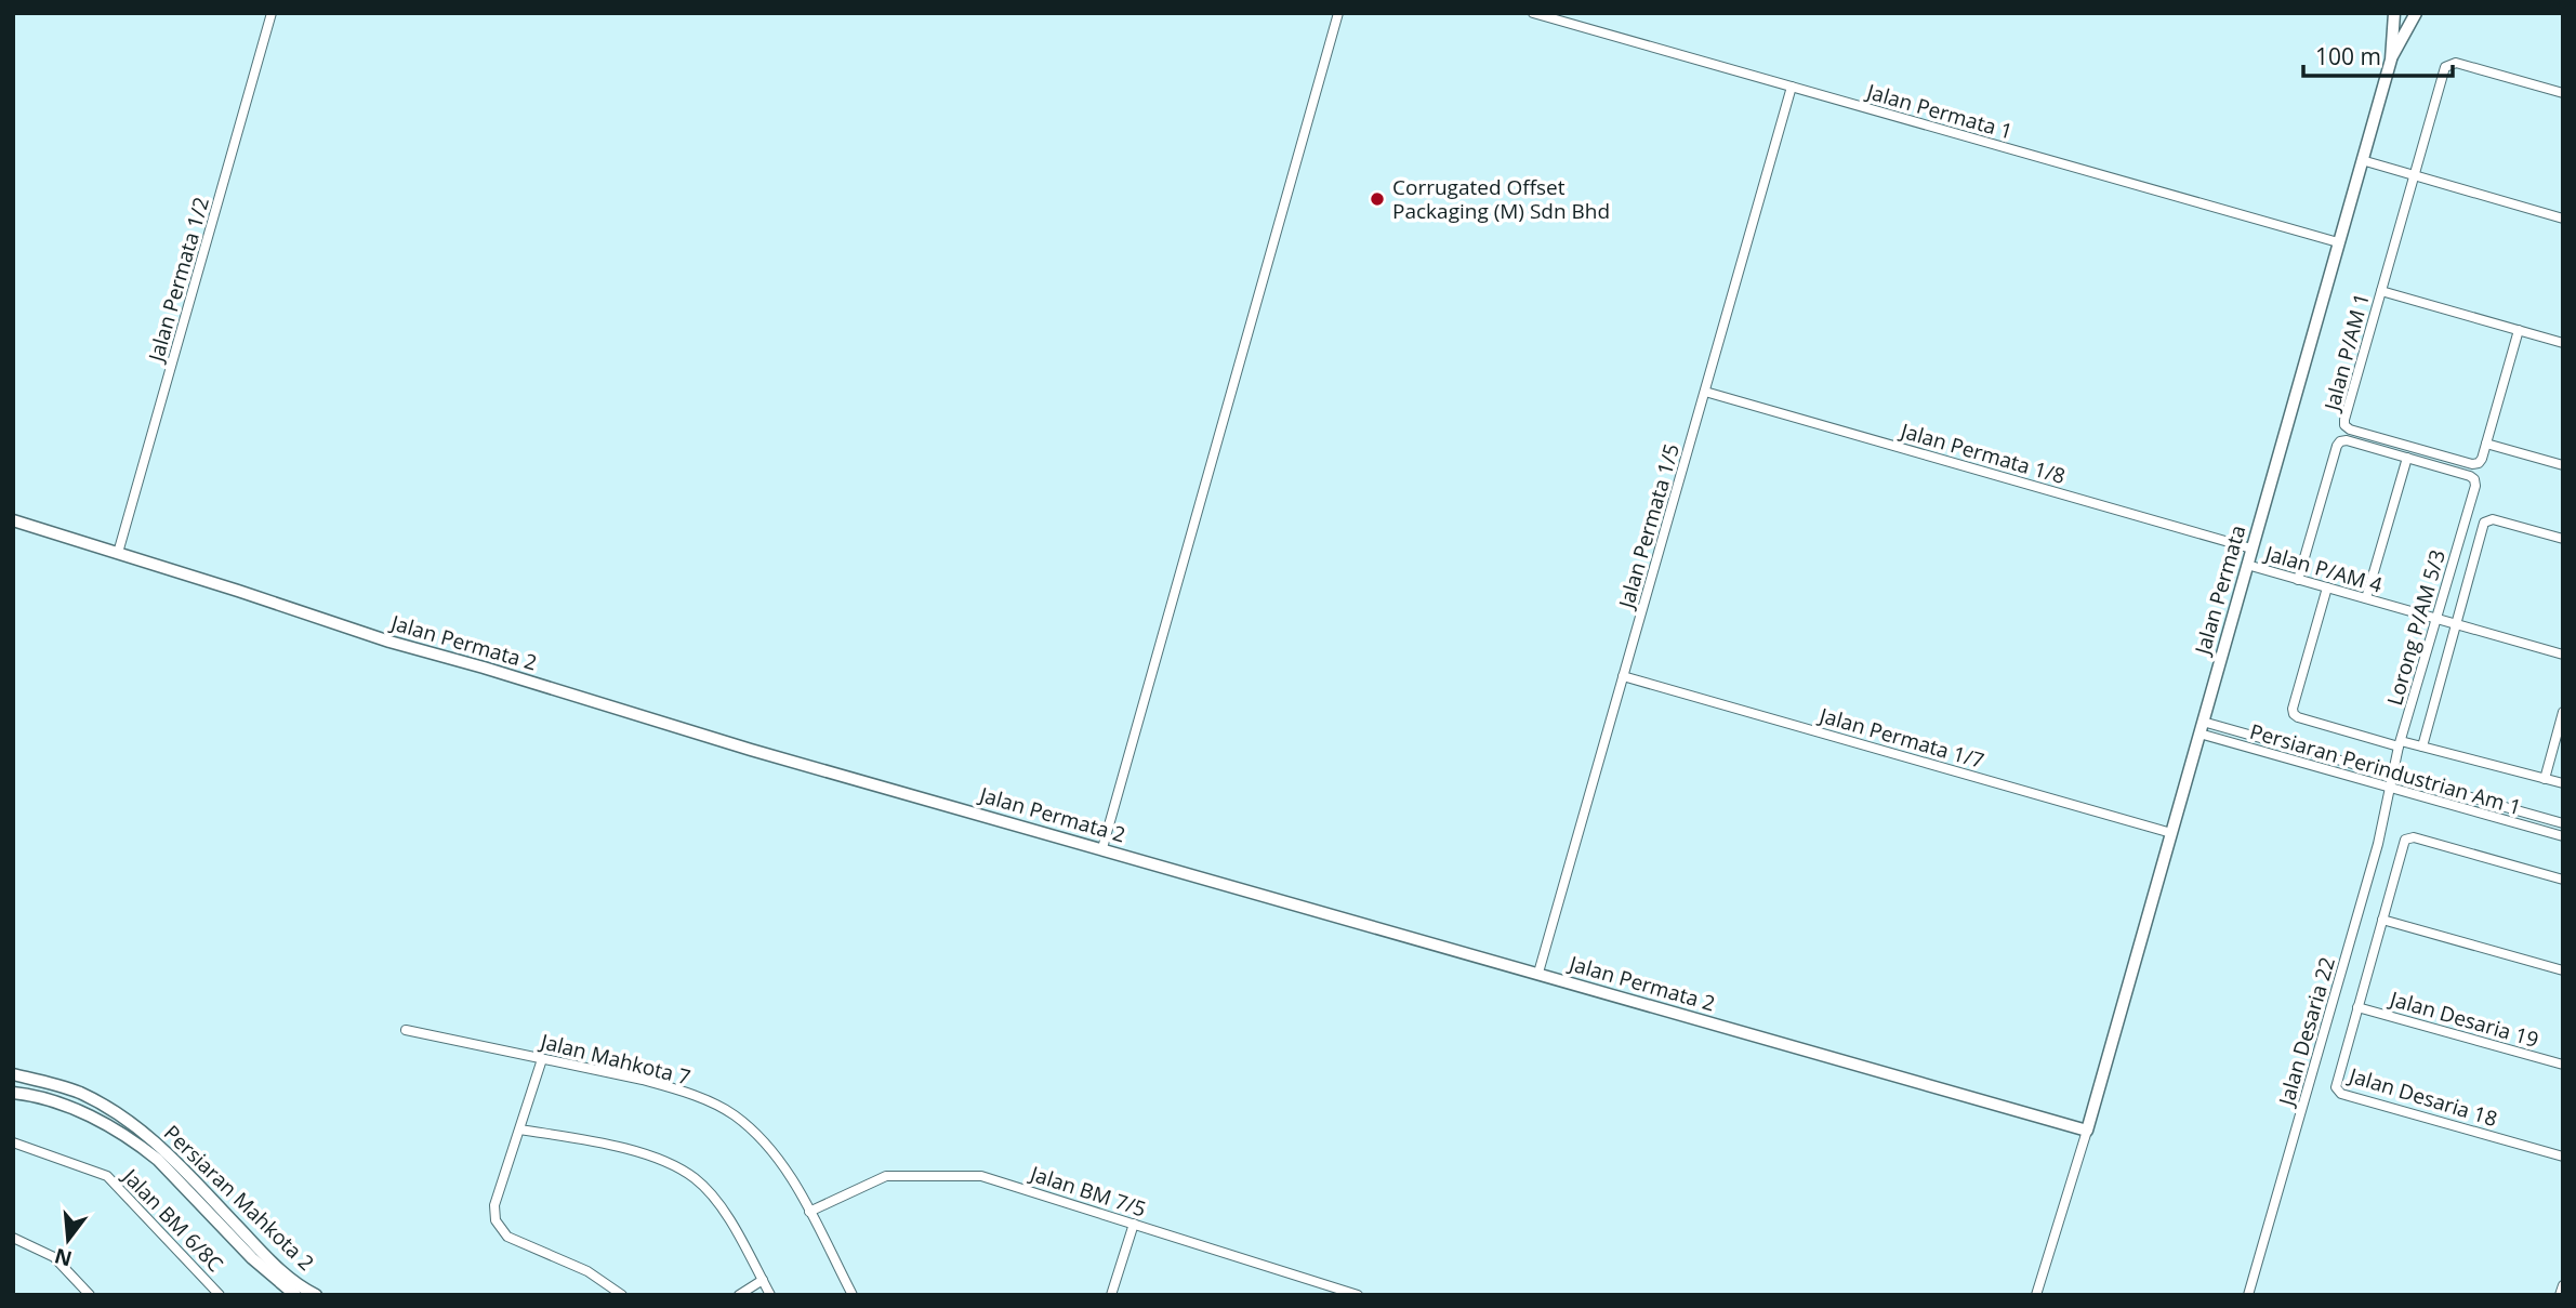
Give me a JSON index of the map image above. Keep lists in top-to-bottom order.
{
  "streets": {
    "street": [
      "Jalan Permata 1",
      "Jalan Permata 1/2",
      "Jalan P/AM 1",
      "Jalan Permata 1/8",
      "Jalan Permata 1/5",
      "Jalan P/AM 4",
      "Jalan Permata",
      "Lorong P/AM 5/3",
      "Jalan Permata 2",
      "Jalan Permata 1/7",
      "Persiaran Perindustrian Am 1",
      "Jalan Desaria 19",
      "Jalan Desaria 22",
      "Jalan Mahkota 7",
      "Jalan Desaria 18",
      "Jalan BM 7/5",
      "Persiaran Mahkota 2",
      "Jalan BM 6/8C"
    ]
  },
  "crossings": [
    ["Jalan Permata 1", "Jalan Permata 1/5"],
    ["Jalan Permata 1", "Jalan Permata"],
    ["Jalan Permata 1/2", "Jalan Permata 2"],
    ["Jalan Permata 1/8", "Jalan Permata 1/5"],
    ["Jalan Permata 1/8", "Jalan Permata"],
    ["Jalan Permata 1/5", "Jalan Permata 2"],
    ["Jalan Permata 1/5", "Jalan Permata 1/7"],
    ["Jalan P/AM 4", "Jalan Permata"],
    ["Jalan P/AM 4", "Lorong P/AM 5/3"],
    ["Jalan Permata", "Jalan Permata 2"],
    ["Jalan Permata", "Jalan Permata 1/7"],
    ["Jalan Permata", "Persiaran Perindustrian Am 1"],
    ["Lorong P/AM 5/3", "Persiaran Perindustrian Am 1"],
    ["Lorong P/AM 5/3", "Jalan Desaria 22"],
    ["Persiaran Perindustrian Am 1", "Jalan Desaria 22"],
    ["Jalan Desaria 19", "Jalan Desaria 18"],
    ["Jalan Mahkota 7", "Jalan BM 7/5"]
  ],
  "places": ["Corrugated Offset Packaging (M) Sdn Bhd"],
  "scale_bar": "100 m",
  "north": "bottom"
}
